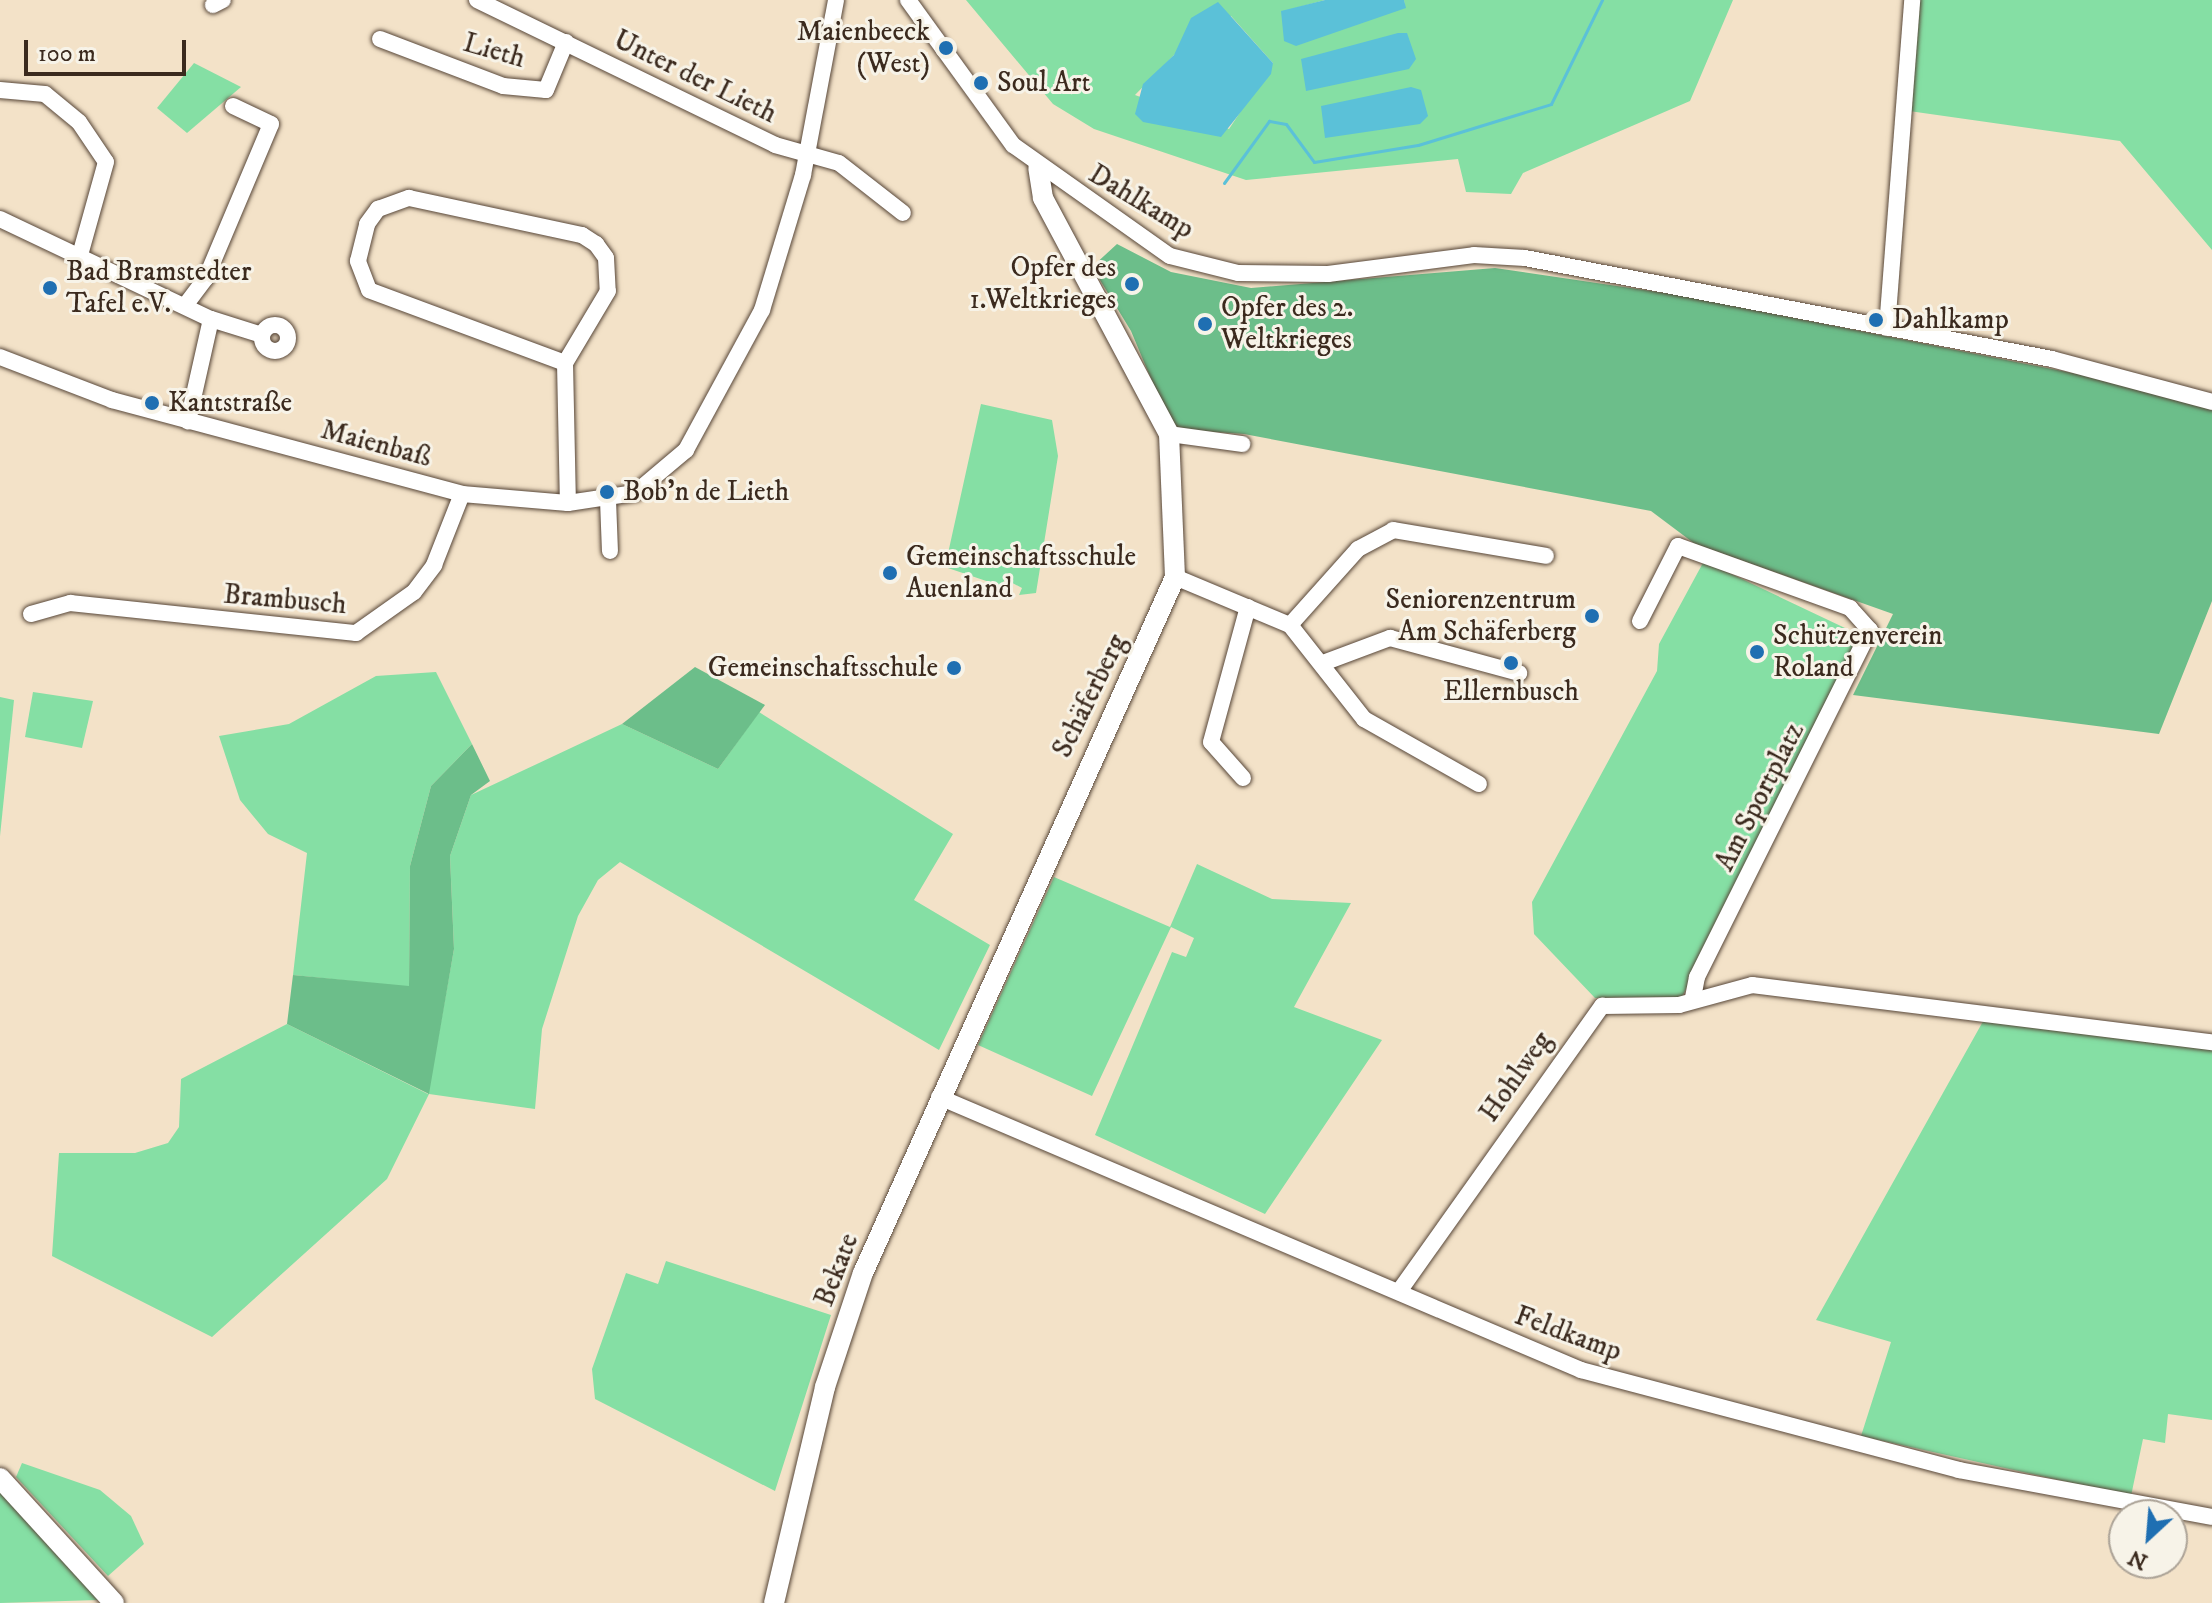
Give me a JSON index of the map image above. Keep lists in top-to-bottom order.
{
  "streets": {
    "main road": ["Schäferberg", "Bekate"],
    "street": [
      "Lieth",
      "Unter der Lieth",
      "Dahlkamp",
      "Maienbaß",
      "Brambusch",
      "Am Sportplatz",
      "Hohlweg",
      "Feldkamp"
    ]
  },
  "crossings": [
    ["Lieth", "Unter der Lieth"],
    ["Unter der Lieth", "Maienbaß"],
    ["Dahlkamp", "Schäferberg"],
    ["Maienbaß", "Brambusch"],
    ["Schäferberg", "Bekate"],
    ["Am Sportplatz", "Hohlweg"],
    ["Hohlweg", "Feldkamp"],
    ["Bekate", "Feldkamp"]
  ],
  "places": [
    "Maienbeeck (West)",
    "Soul Art",
    "Opfer des 1.Weltkrieges",
    "Bad Bramstedter Tafel e.V.",
    "Dahlkamp",
    "Opfer des 2. Weltkrieges",
    "Kantstraße",
    "Bob'n de Lieth",
    "Gemeinschaftsschule Auenland",
    "Seniorenzentrum Am Schäferberg",
    "Schützenverein Roland",
    "Ellernbusch",
    "Gemeinschaftsschule"
  ],
  "scale_bar": "100 m",
  "north": "bottom left"
}
